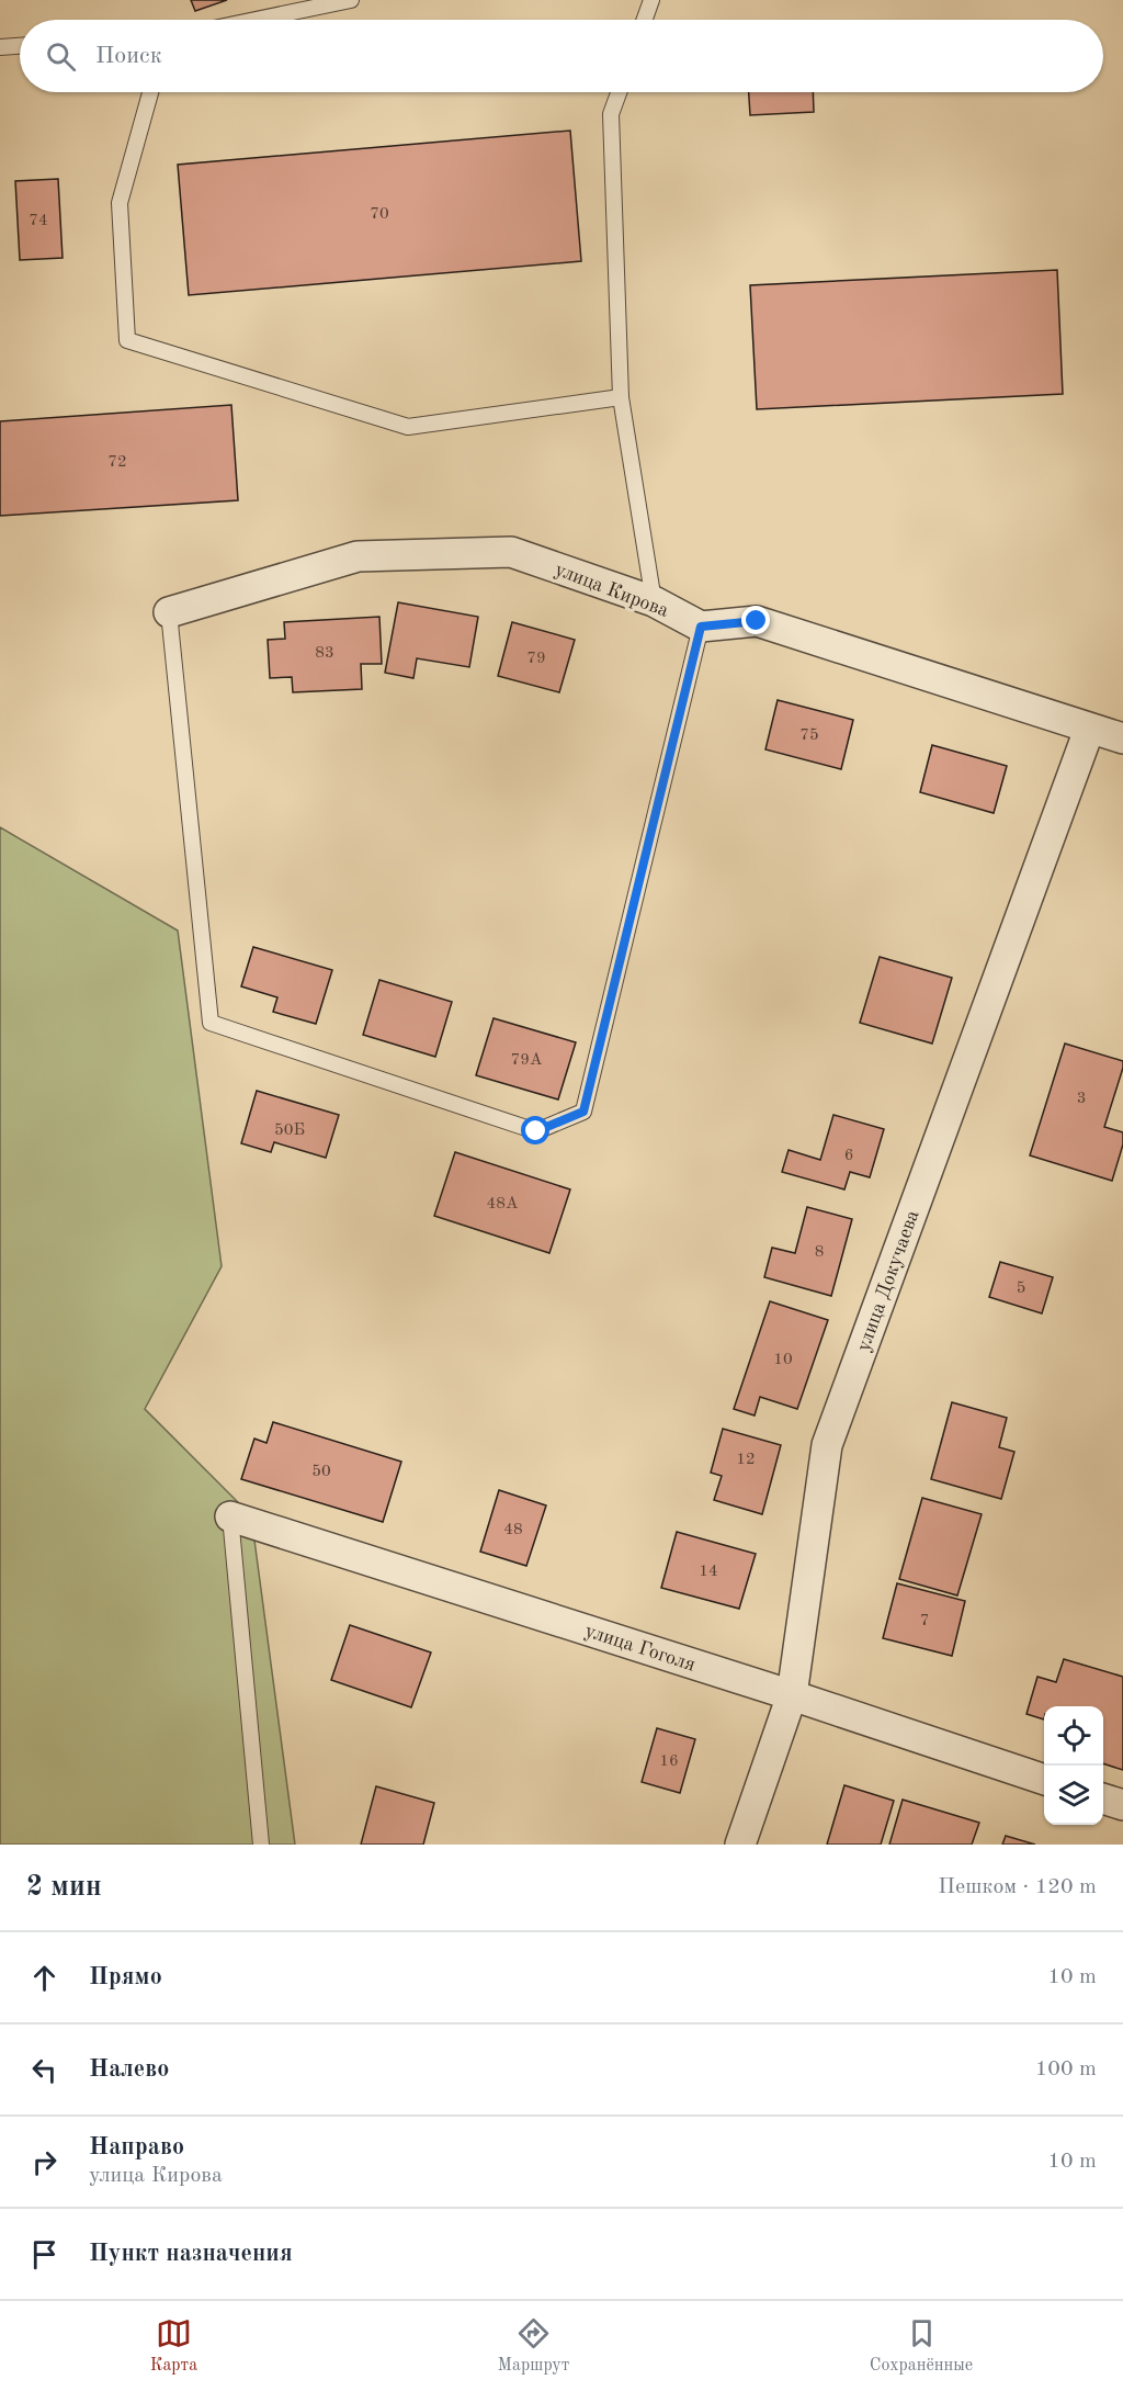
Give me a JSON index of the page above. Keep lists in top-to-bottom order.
{
  "streets": {
    "street": ["улица Кирова", "улица Докучаева", "улица Гоголя"]
  },
  "crossings": [
    ["улица Докучаева", "улица Гоголя"]
  ],
  "house_numbers": [
    "70",
    "74",
    "72",
    "83",
    "79",
    "75",
    "79А",
    "3",
    "50Б",
    "6",
    "48А",
    "8",
    "5",
    "10",
    "12",
    "50",
    "48",
    "14",
    "7",
    "16"
  ],
  "page": {
    "search": "Поиск",
    "heading": ["2 мин", "Пешком · 120 m"],
    "list": [
      ["Прямо", "10 m"],
      ["Налево", "100 m"],
      ["Направо", "улица Кирова", "10 m"],
      "Пункт назначения"
    ],
    "nav": ["Карта", "Маршрут", "Сохранённые"]
  }
}
